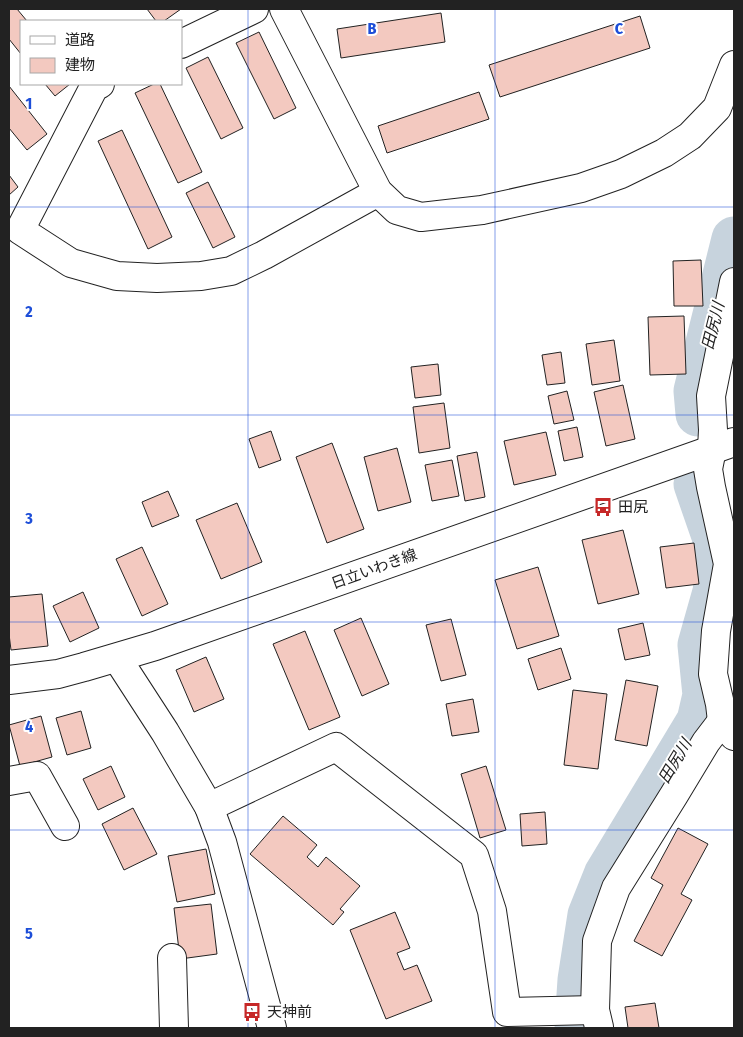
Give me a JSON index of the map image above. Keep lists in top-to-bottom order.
{
  "streets": {
    "street": ["日立いわき線"]
  },
  "water": ["田尻川"],
  "places": {
    "bus stop": ["田尻", "天神前"]
  },
  "legend": ["道路", "建物"],
  "grid": {
    "columns": ["B", "C"],
    "rows": [
      "1",
      "2",
      "3",
      "4",
      "5"
    ]
  }
}
